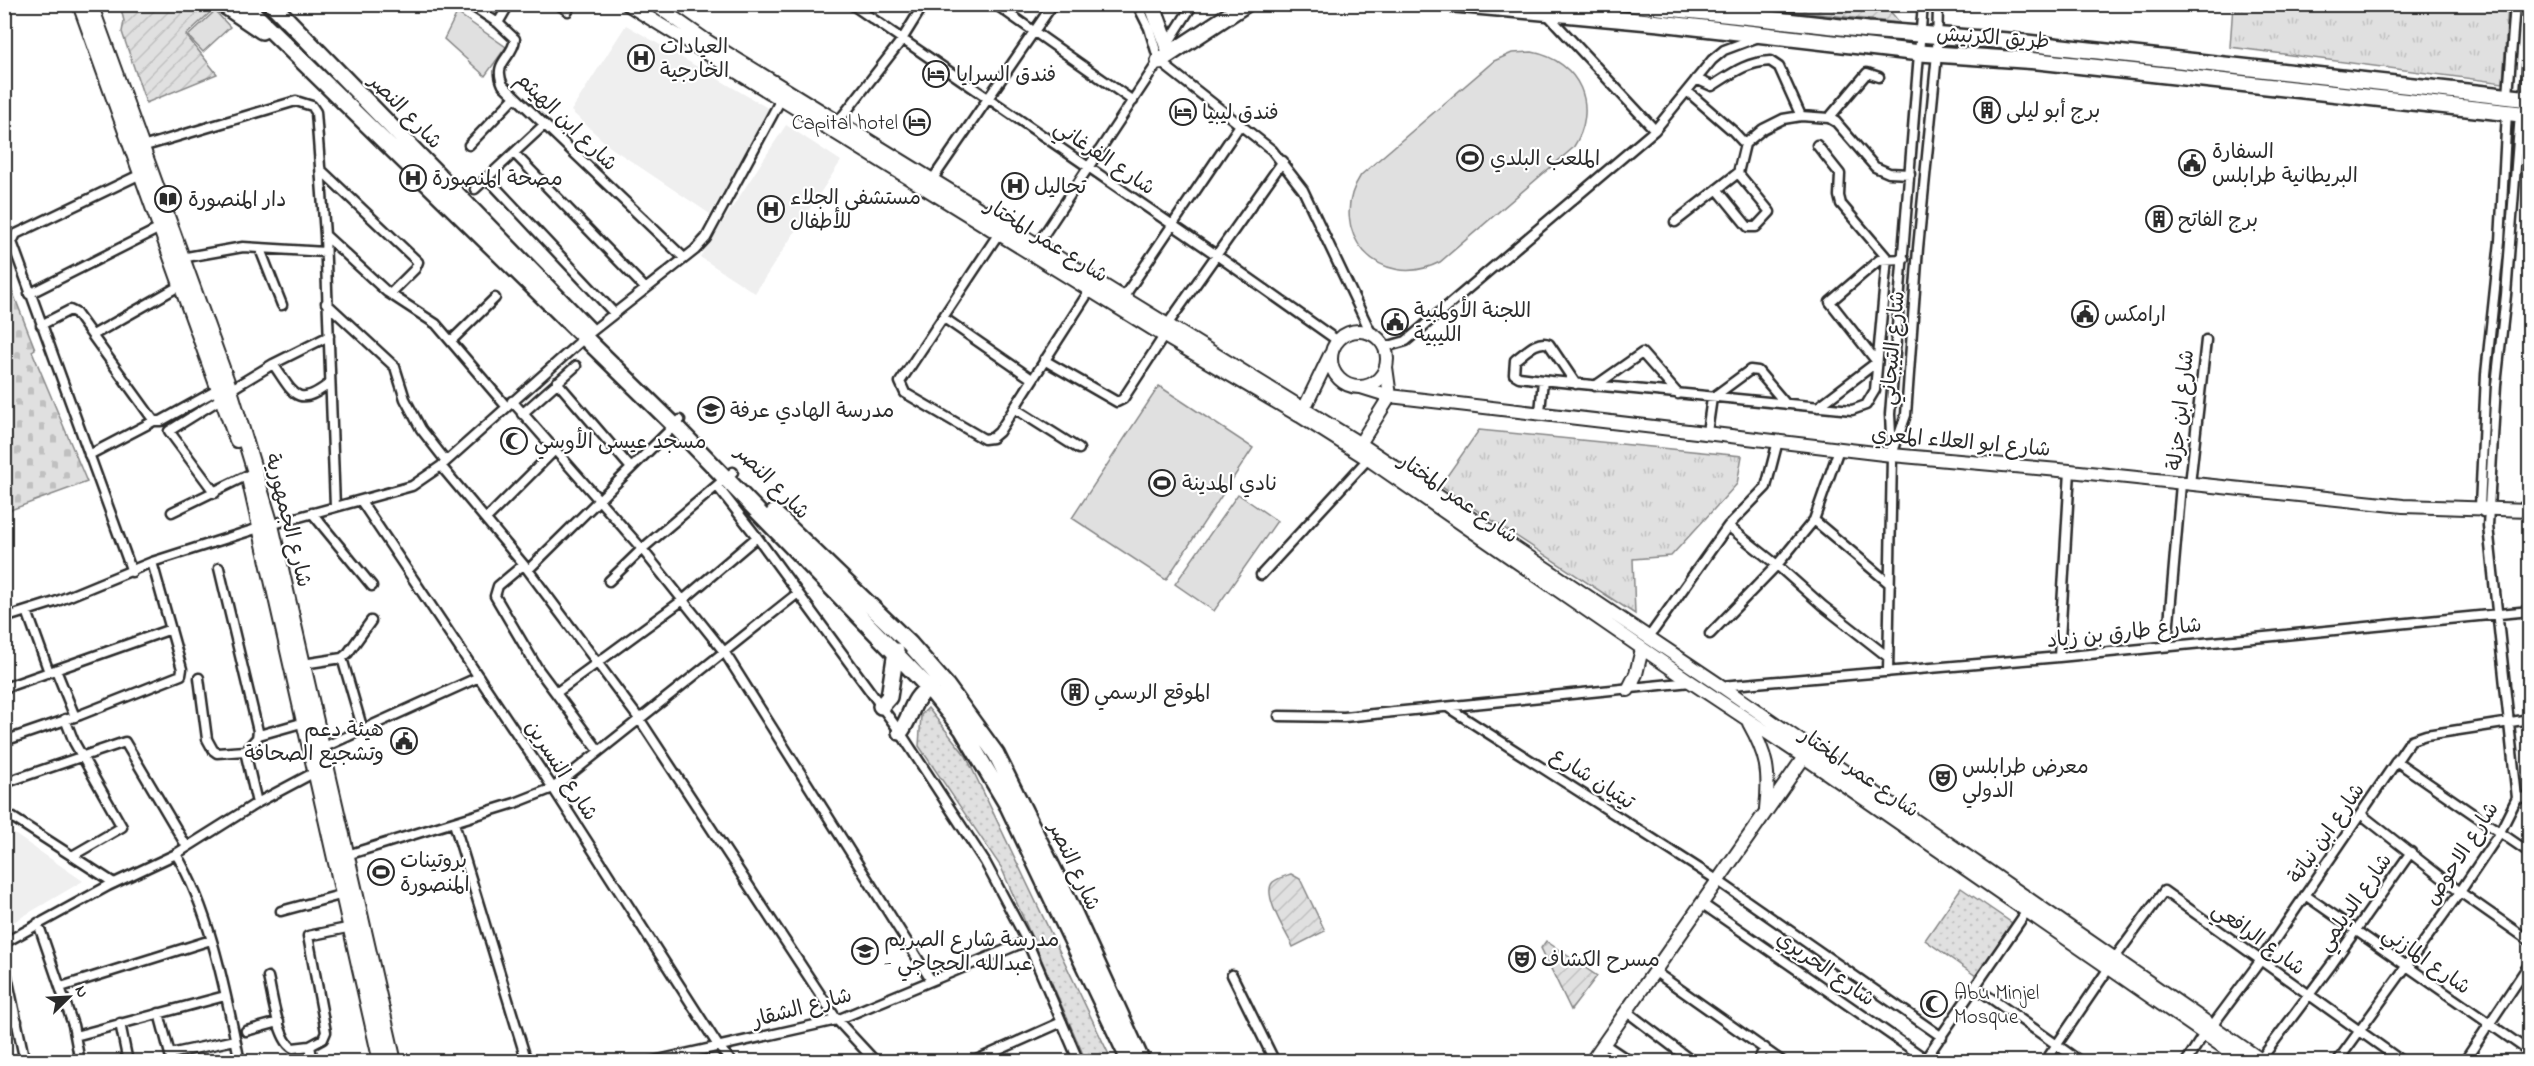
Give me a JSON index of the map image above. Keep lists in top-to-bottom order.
{
  "streets": {
    "highway": ["طريق الكرنيش", "شارع النصر"],
    "main road": ["شارع عمر المختار", "شارع ابو العلاء المعري", "شارع الجمهورية"],
    "street": [
      "شارع ابن الهيثم",
      "شارع الفرغاني",
      "شارع التيجاني",
      "شارع ابن جزلة",
      "شارع طارق بن زياد",
      "شارع النسرين",
      "تيتيان شارع",
      "شارع ابن نباتة",
      "شارع الاحوص",
      "شارع الديلمي",
      "شارع الرافعي",
      "شارع المازني",
      "شارع الحريري",
      "شارع الشقار"
    ]
  },
  "crossings": [
    ["طريق الكرنيش", "شارع التيجاني"],
    ["شارع الفرغاني", "شارع ابو العلاء المعري"],
    ["شارع عمر المختار", "شارع طارق بن زياد"],
    ["شارع عمر المختار", "شارع ابن نباتة"],
    ["شارع عمر المختار", "شارع الديلمي"],
    ["شارع عمر المختار", "شارع الرافعي"],
    ["شارع التيجاني", "شارع ابو العلاء المعري"],
    ["شارع ابن جزلة", "شارع ابو العلاء المعري"],
    ["شارع ابن جزلة", "شارع طارق بن زياد"],
    ["شارع ابو العلاء المعري", "شارع الاحوص"],
    ["شارع طارق بن زياد", "شارع الاحوص"],
    ["شارع النسرين", "شارع الشقار"],
    ["شارع ابن نباتة", "شارع الاحوص"],
    ["شارع ابن نباتة", "شارع الرافعي"],
    ["شارع ابن نباتة", "شارع المازني"],
    ["شارع الاحوص", "شارع الرافعي"],
    ["شارع الاحوص", "شارع المازني"],
    ["شارع الديلمي", "شارع الرافعي"],
    ["شارع الديلمي", "شارع المازني"]
  ],
  "places": {
    "hospital": [
      "العيادات الخارجية",
      "مصحة المنصورة",
      "تحاليل",
      "مستشفى الجلاء للأطفال"
    ],
    "hotel": ["فندق السرايا", "فندق ليبيا", "Capital hotel"],
    "building": ["برج أبو ليلى", "برج الفاتح", "الموقع الرسمي"],
    "sports": ["الملعب البلدي", "نادي المدينة", "بروتينات المنصورة"],
    "public building": [
      "السفارة البريطانية طرابلس",
      "ارامكس",
      "اللجنة الأولمبية الليبية",
      "هيئة دعم وتشجيع الصحافة"
    ],
    "library": ["دار المنصورة"],
    "school or university": ["مدرسة الهادي عرفة", "مدرسة شارع الصريم - عبدالله الحجاجي"],
    "mosque": ["مسجد عيسى الأوسي", "Abu Minjel Mosque"],
    "theatre": ["معرض طرابلس الدولي", "مسرح الكشاف"]
  },
  "north": "top right"
}
